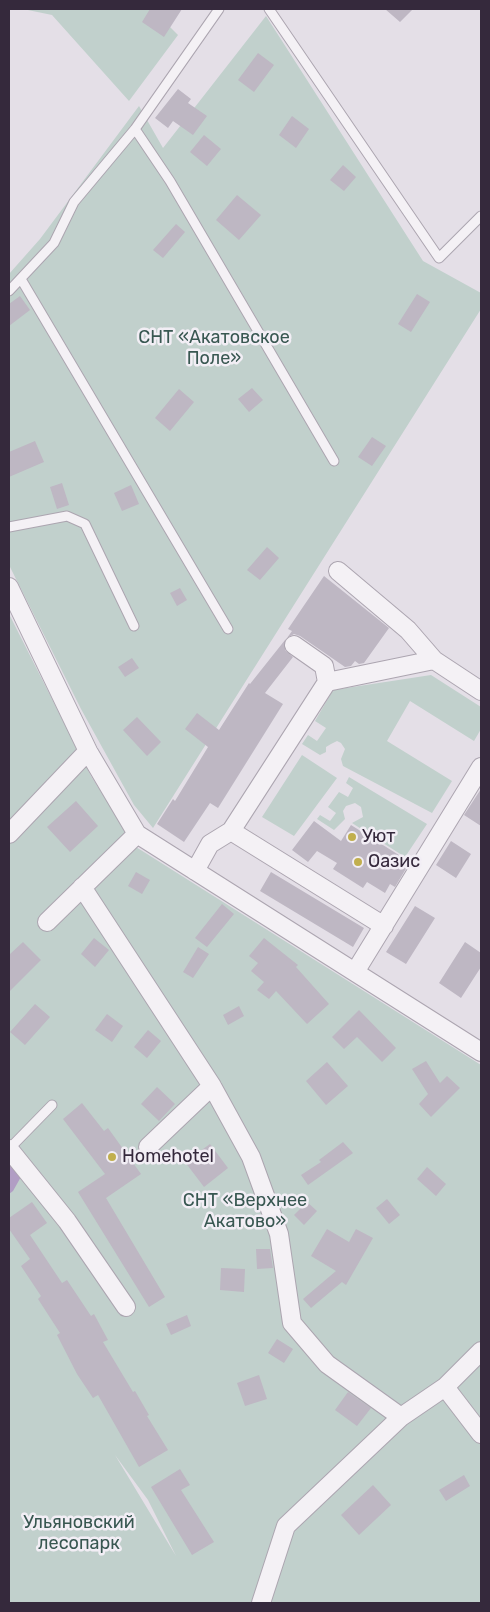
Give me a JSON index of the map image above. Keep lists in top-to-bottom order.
{
  "parks": ["СНТ «Акатовское Поле»", "СНТ «Верхнее Акатово»", "Ульяновский лесопарк"],
  "places": ["Уют", "Оазис", "Homehotel"]
}
